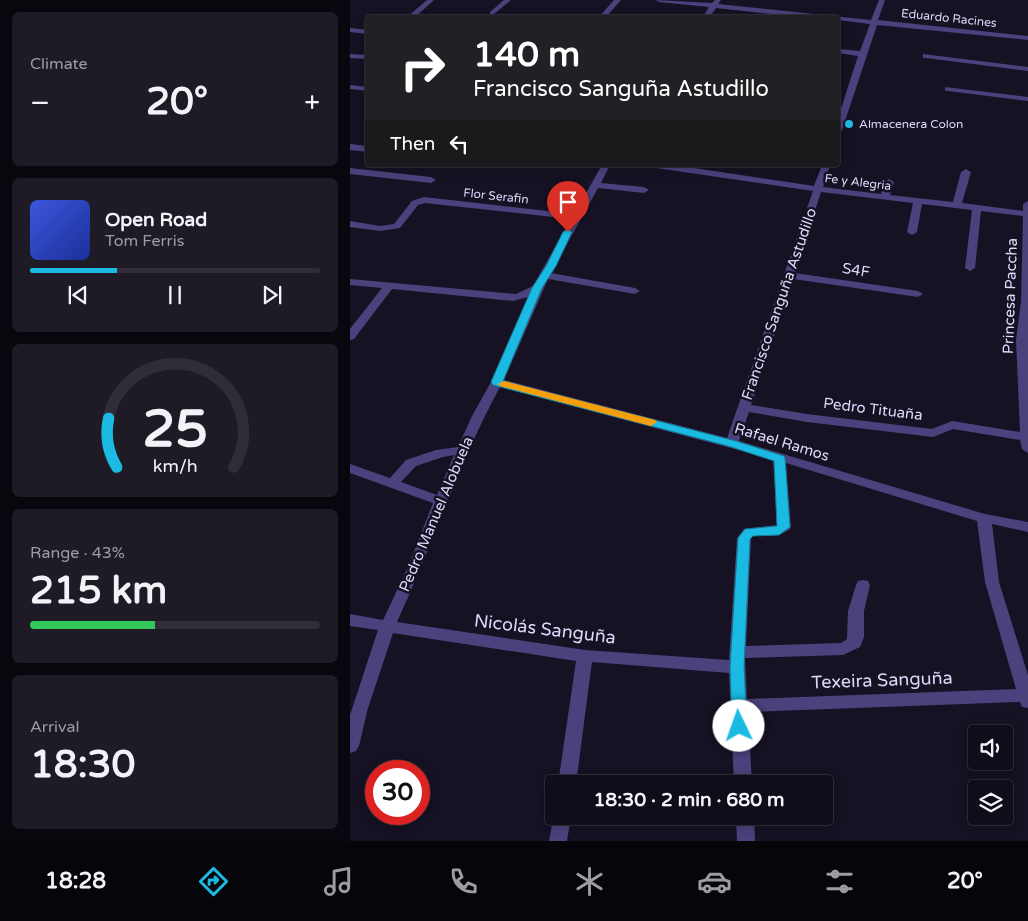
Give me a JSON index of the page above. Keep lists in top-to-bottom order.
{
  "streets": {
    "street": [
      "Eduardo Racines",
      "Fe y Alegria",
      "Flor Serafin",
      "S4F",
      "Princesa Paccha",
      "Francisco Sanguña Astudillo",
      "Pedro Tituaña",
      "Rafael Ramos",
      "Pedro Manuel Alobuela",
      "Nicolás Sanguña",
      "Texeira Sanguña"
    ]
  },
  "crossings": [
    ["Fe y Alegria", "Princesa Paccha"],
    ["Fe y Alegria", "Francisco Sanguña Astudillo"],
    ["Flor Serafin", "Pedro Manuel Alobuela"],
    ["S4F", "Francisco Sanguña Astudillo"],
    ["Princesa Paccha", "Pedro Tituaña"],
    ["Francisco Sanguña Astudillo", "Pedro Tituaña"],
    ["Francisco Sanguña Astudillo", "Rafael Ramos"],
    ["Rafael Ramos", "Pedro Manuel Alobuela"],
    ["Pedro Manuel Alobuela", "Nicolás Sanguña"]
  ],
  "places": ["Almacenera Colon"],
  "page": {
    "tile": [
      "Climate",
      ["Range · 43%", "215 km"],
      ["Arrival", "18:30"]
    ],
    "turn": ["140 m", "Francisco Sanguña Astudillo"],
    "heat": ["−", "20°", "+"],
    "then": "Then",
    "song": ["Open Road", "Tom Ferris"],
    "limit": "30",
    "trip": "18:30 · 2 min · 680 m",
    "tabs": ["18:28", "20°"],
    "gauge": ["25", "km/h"]
  }
}
